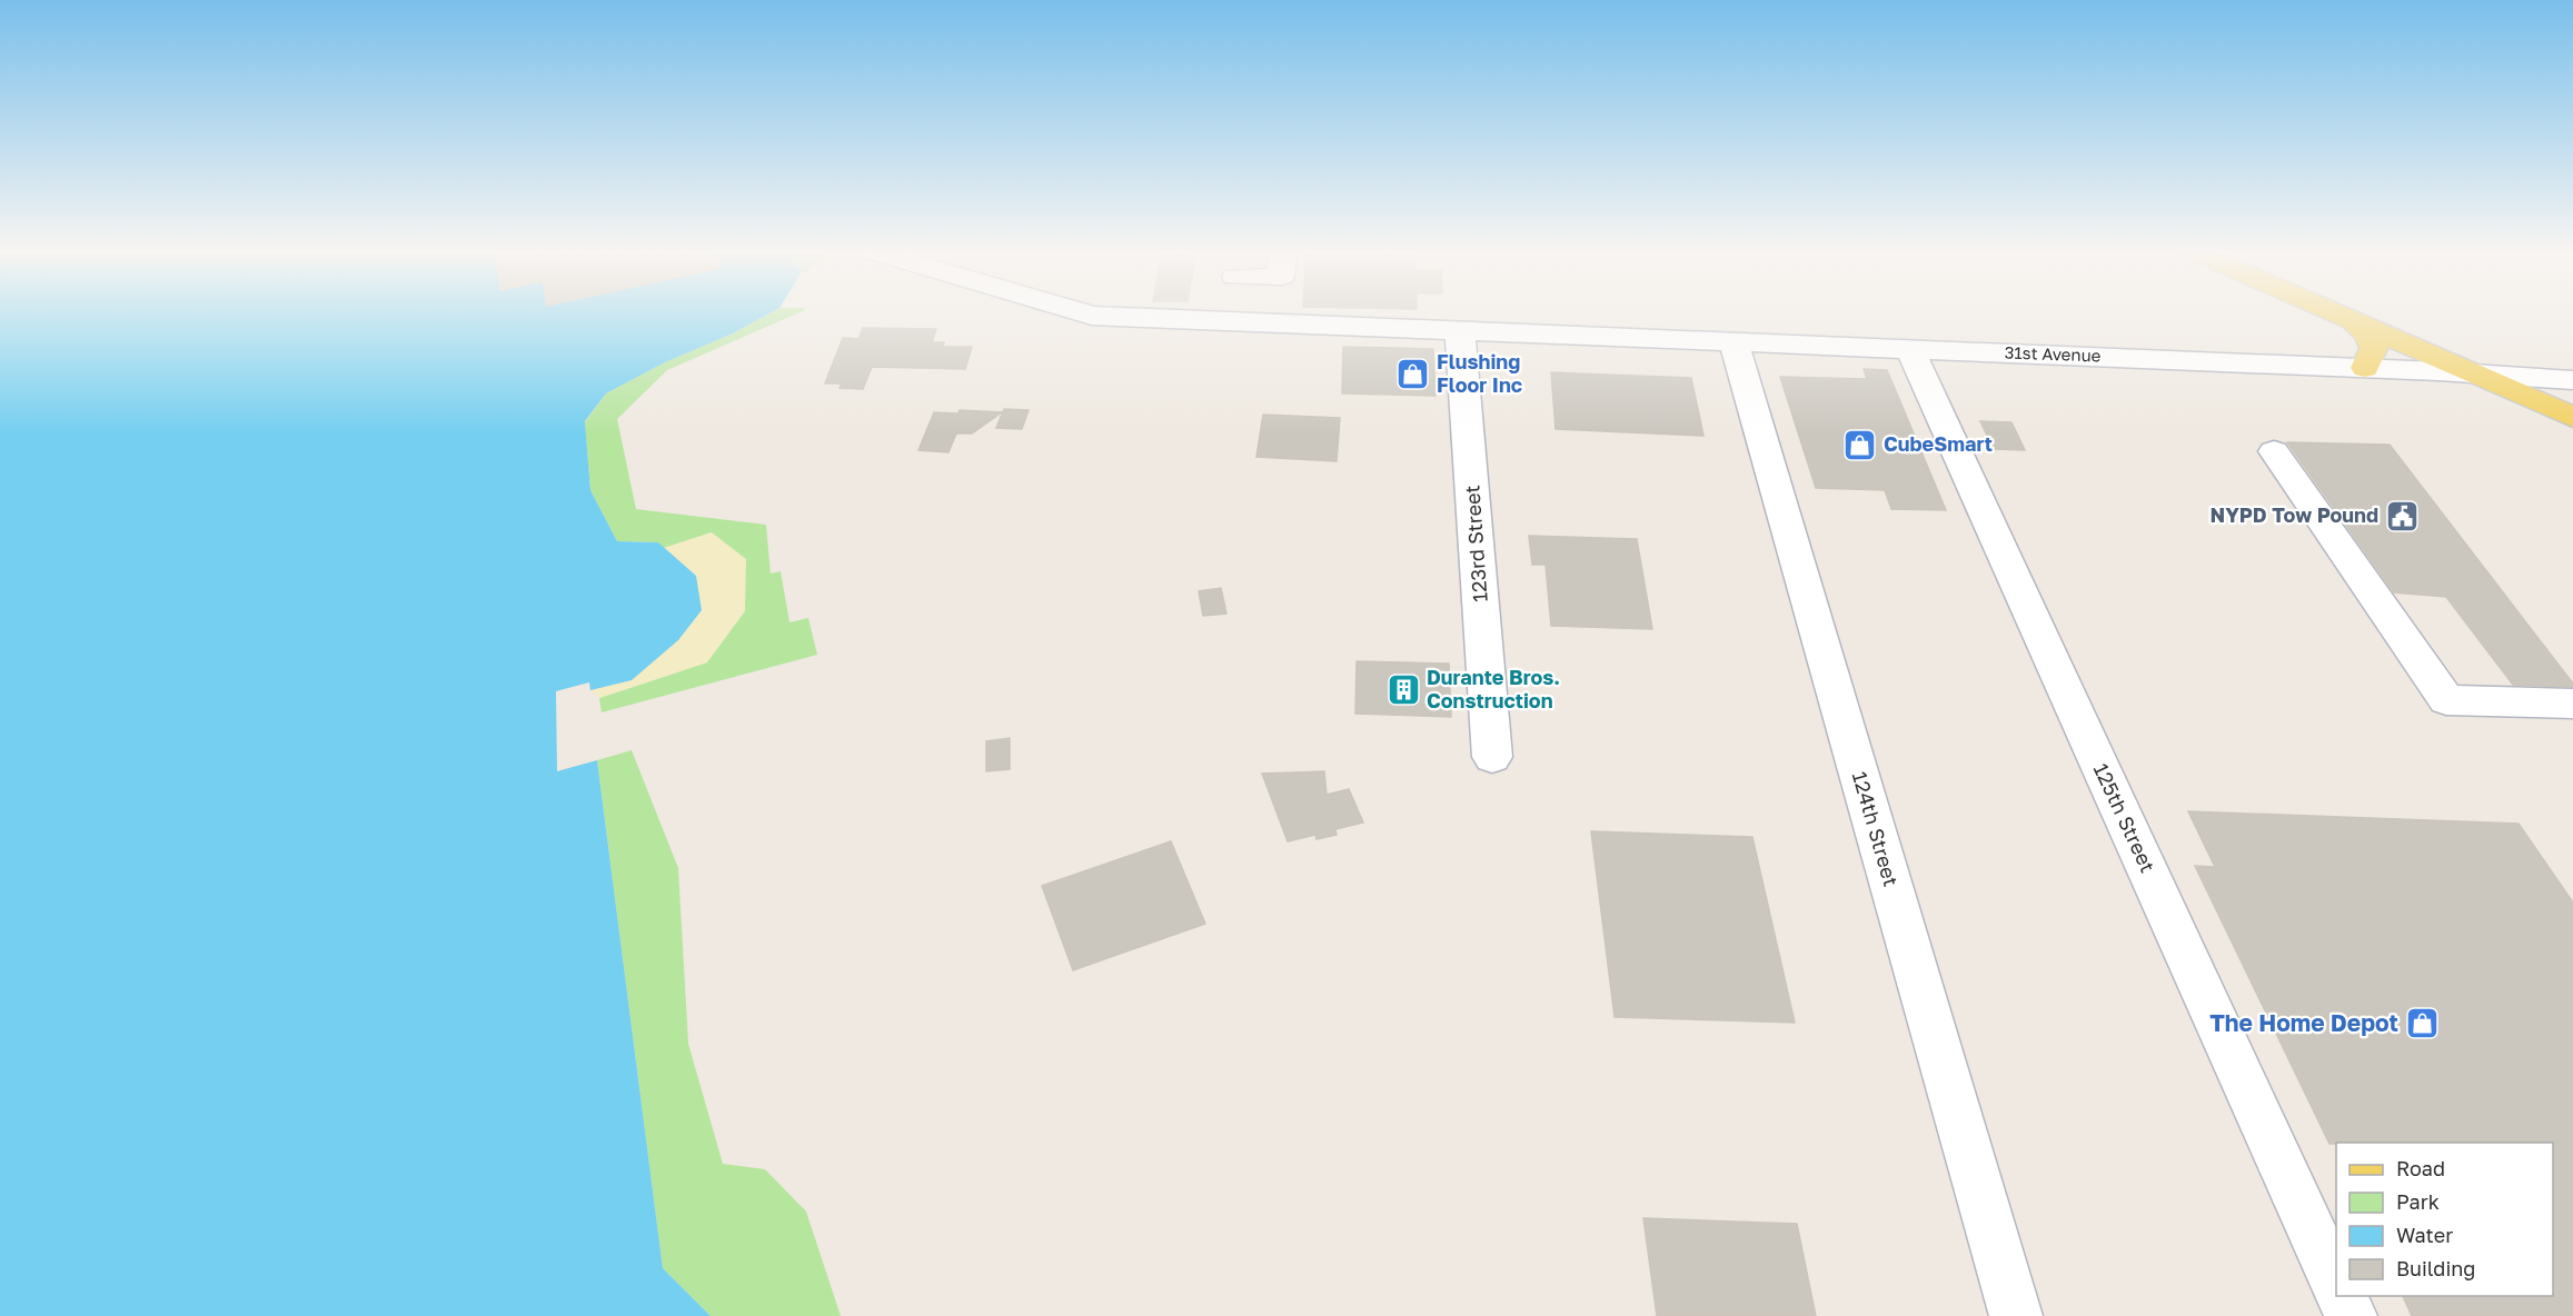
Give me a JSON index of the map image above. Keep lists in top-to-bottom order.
{
  "streets": {
    "street": [
      "31st Avenue",
      "123rd Street",
      "125th Street",
      "124th Street"
    ]
  },
  "crossings": [
    ["31st Avenue", "123rd Street"],
    ["31st Avenue", "125th Street"],
    ["31st Avenue", "124th Street"]
  ],
  "places": {
    "shop": ["Flushing Floor Inc", "CubeSmart", "The Home Depot"],
    "public building": ["NYPD Tow Pound"],
    "building": ["Durante Bros. Construction"]
  },
  "legend": [
    "Road",
    "Park",
    "Water",
    "Building"
  ]
}
